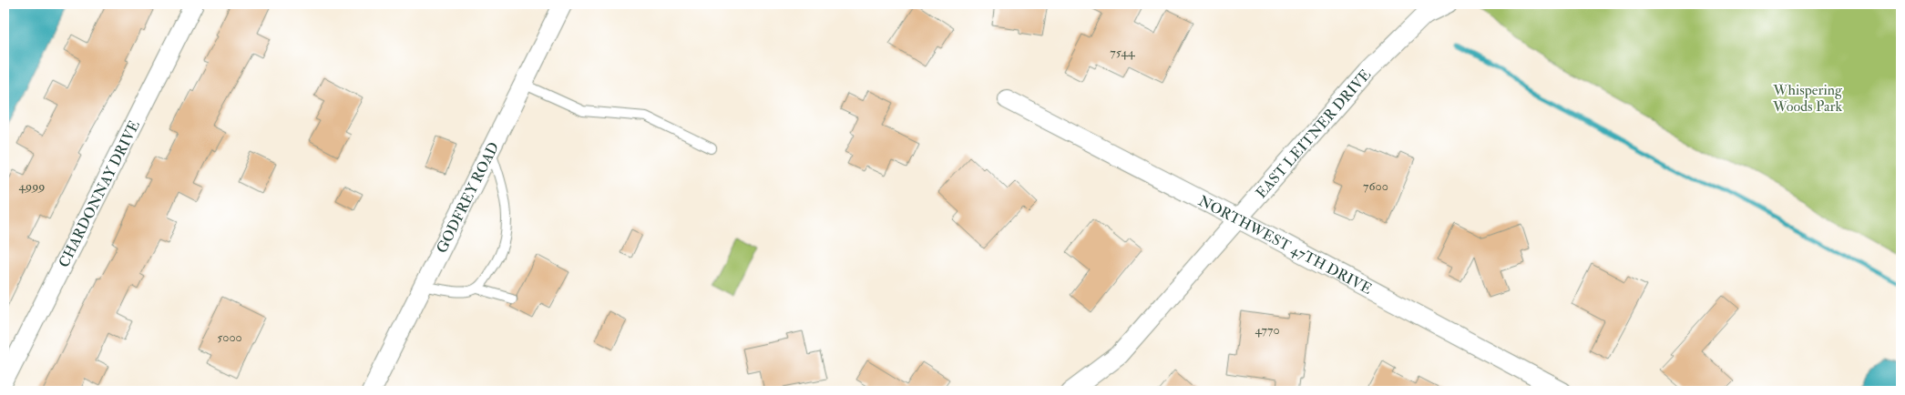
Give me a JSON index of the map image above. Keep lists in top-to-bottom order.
{
  "streets": {
    "street": [
      "EAST LEITNER DRIVE",
      "CHARDONNAY DRIVE",
      "GODFREY ROAD",
      "NORTHWEST 47TH DRIVE"
    ]
  },
  "crossings": [
    ["EAST LEITNER DRIVE", "NORTHWEST 47TH DRIVE"]
  ],
  "parks": ["Whispering Woods Park"],
  "house_numbers": [
    "7544",
    "4999",
    "7600",
    "4770",
    "5000"
  ]
}
